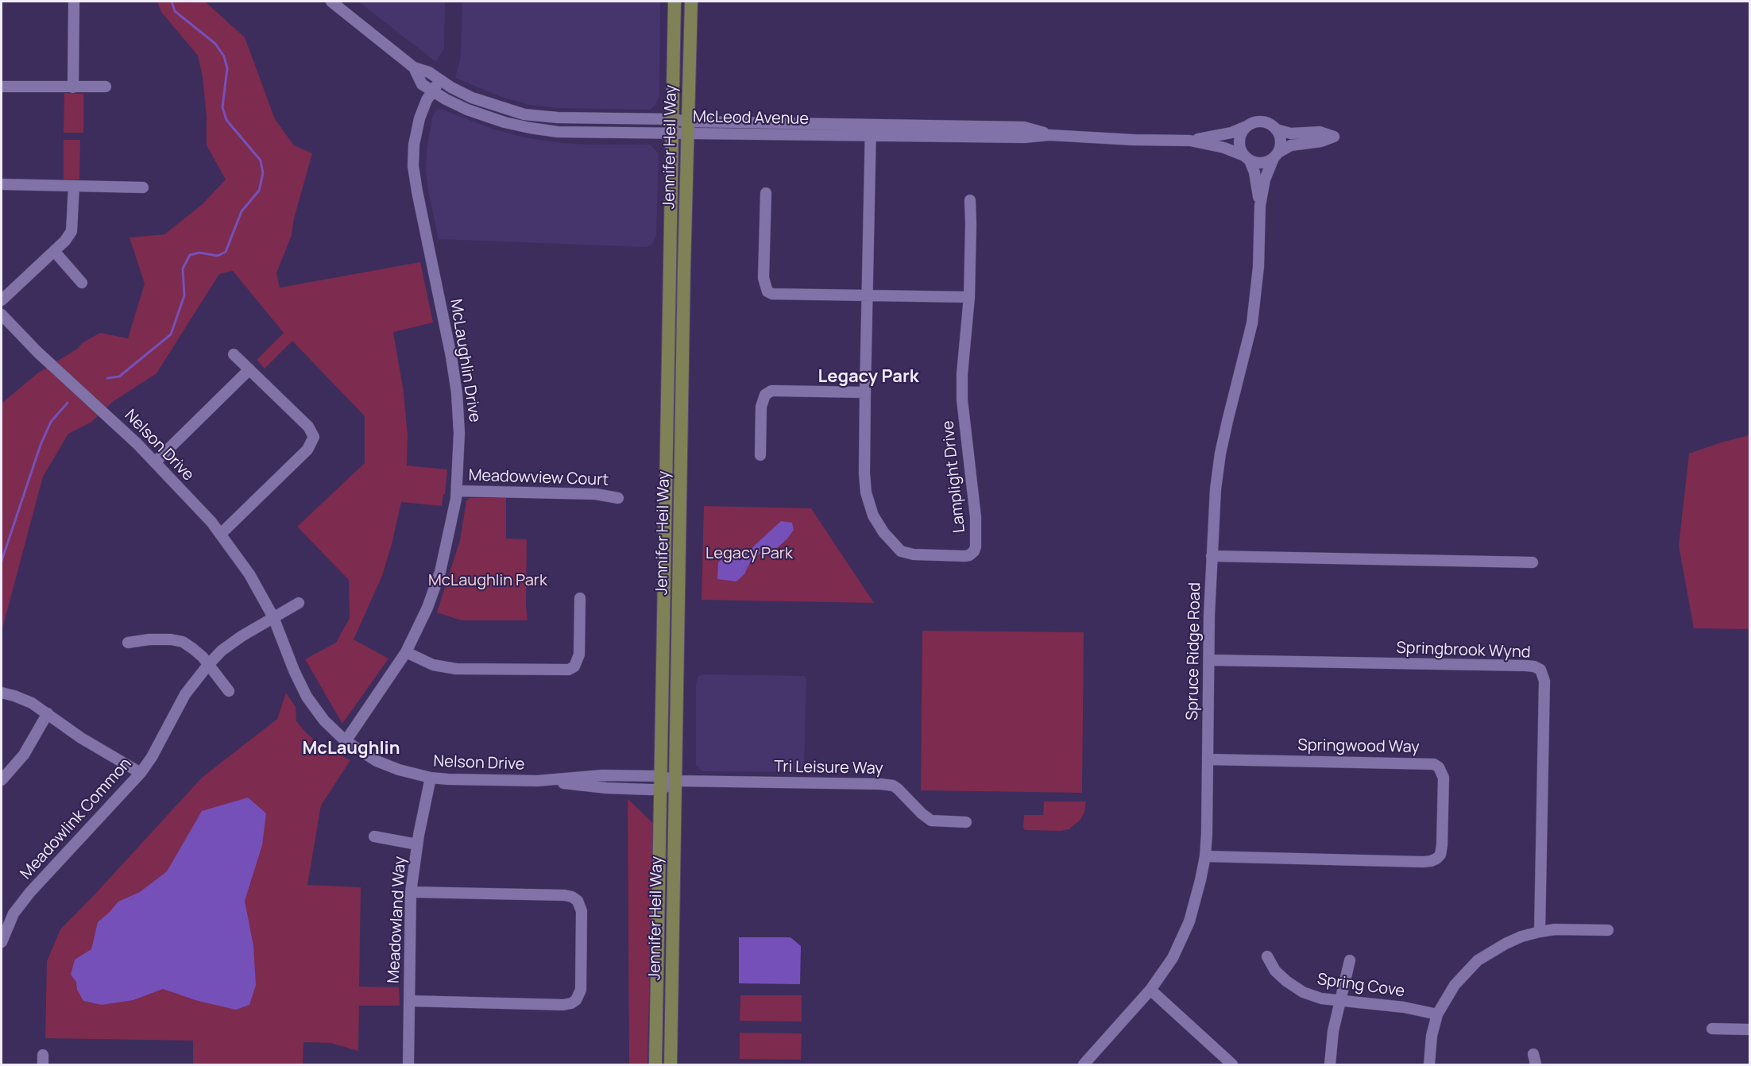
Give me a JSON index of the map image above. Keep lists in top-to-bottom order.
{
  "streets": {
    "main road": ["Jennifer Heil Way"],
    "street": [
      "McLeod Avenue",
      "McLaughlin Drive",
      "Nelson Drive",
      "Lamplight Drive",
      "Meadowview Court",
      "Springbrook Wynd",
      "Spruce Ridge Road",
      "Springwood Way",
      "Tri Leisure Way",
      "Meadowlink Common",
      "Meadowland Way",
      "Spring Cove"
    ]
  },
  "crossings": [
    ["McLeod Avenue", "Jennifer Heil Way"],
    ["McLeod Avenue", "McLaughlin Drive"],
    ["McLeod Avenue", "Lamplight Drive"],
    ["McLeod Avenue", "Spruce Ridge Road"],
    ["Jennifer Heil Way", "Nelson Drive"],
    ["Jennifer Heil Way", "Tri Leisure Way"],
    ["McLaughlin Drive", "Nelson Drive"],
    ["McLaughlin Drive", "Meadowview Court"],
    ["Nelson Drive", "Tri Leisure Way"],
    ["Nelson Drive", "Meadowlink Common"],
    ["Nelson Drive", "Meadowland Way"],
    ["Springbrook Wynd", "Spruce Ridge Road"],
    ["Spruce Ridge Road", "Springwood Way"]
  ],
  "districts": ["Legacy Park", "McLaughlin"],
  "parks": ["Legacy Park", "McLaughlin Park"]
}
